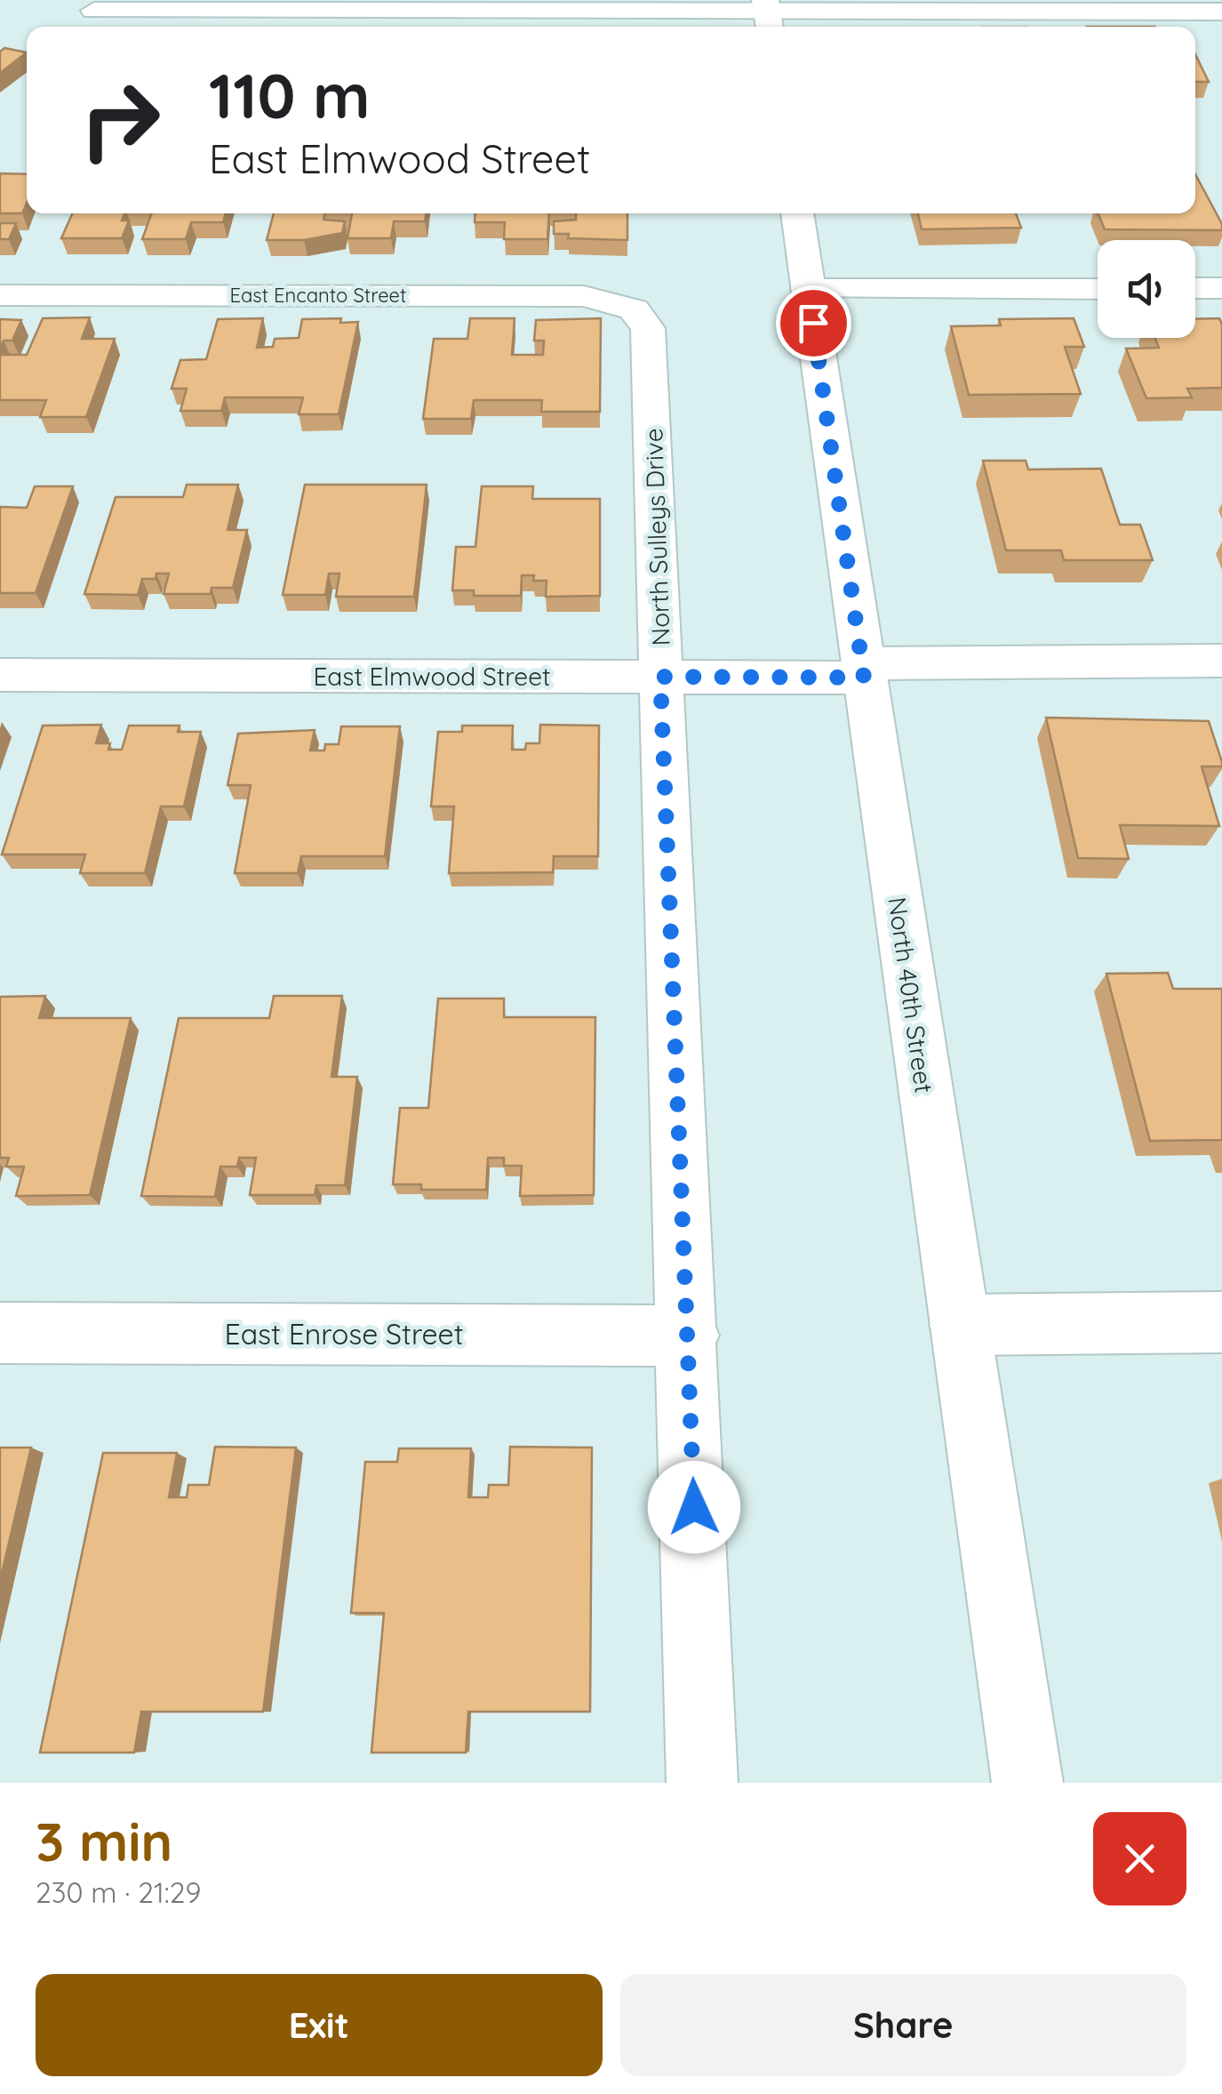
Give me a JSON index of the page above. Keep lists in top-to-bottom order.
{
  "streets": {
    "street": [
      "East Encanto Street",
      "North Sulleys Drive",
      "East Elmwood Street",
      "North 40th Street",
      "East Enrose Street"
    ]
  },
  "crossings": [
    ["East Encanto Street", "North Sulleys Drive"],
    ["North Sulleys Drive", "East Elmwood Street"],
    ["North Sulleys Drive", "East Enrose Street"],
    ["East Elmwood Street", "North 40th Street"]
  ],
  "page": {
    "turn": ["110 m", "East Elmwood Street"],
    "heading": ["3 min", "230 m · 21:29"],
    "buttons": ["Exit", "Share"]
  }
}
